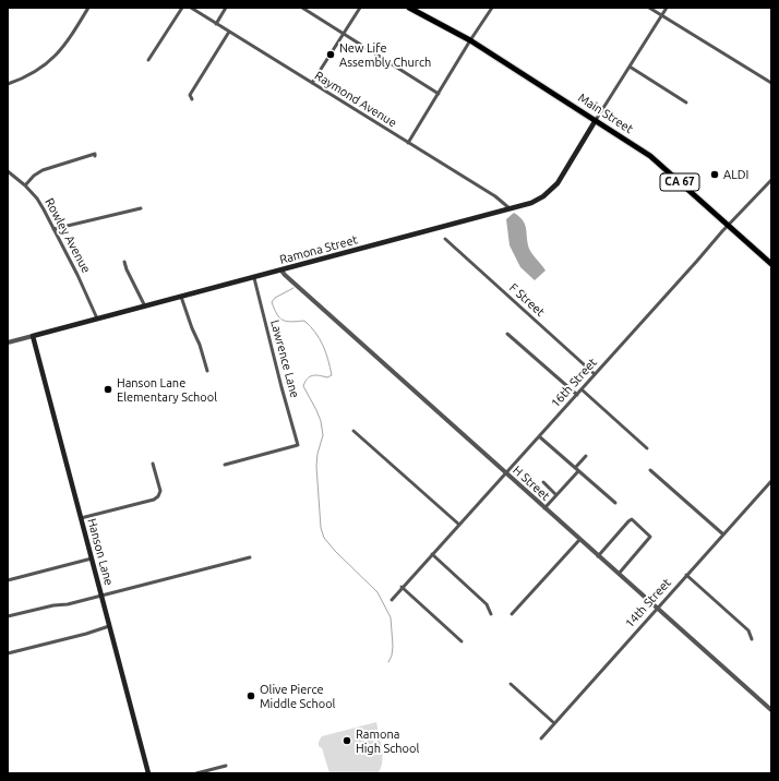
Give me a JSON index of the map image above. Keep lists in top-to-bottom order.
{
  "streets": {
    "main road": [
      "Main Street",
      "CA 67",
      "Ramona Street",
      "Hanson Lane"
    ],
    "street": [
      "Raymond Avenue",
      "Rowley Avenue",
      "F Street",
      "Lawrence Lane",
      "16th Street",
      "H Street",
      "14th Street"
    ]
  },
  "crossings": [
    ["Raymond Avenue", "Ramona Street"],
    ["Main Street", "Ramona Street"],
    ["Main Street", "16th Street"],
    ["Rowley Avenue", "Ramona Street"],
    ["Ramona Street", "Lawrence Lane"],
    ["Ramona Street", "H Street"],
    ["Ramona Street", "Hanson Lane"],
    ["F Street", "16th Street"],
    ["16th Street", "H Street"],
    ["H Street", "14th Street"]
  ],
  "places": [
    "New Life Assembly Church",
    "ALDI",
    "Hanson Lane Elementary School",
    "Olive Pierce Middle School",
    "Ramona High School"
  ]
}
